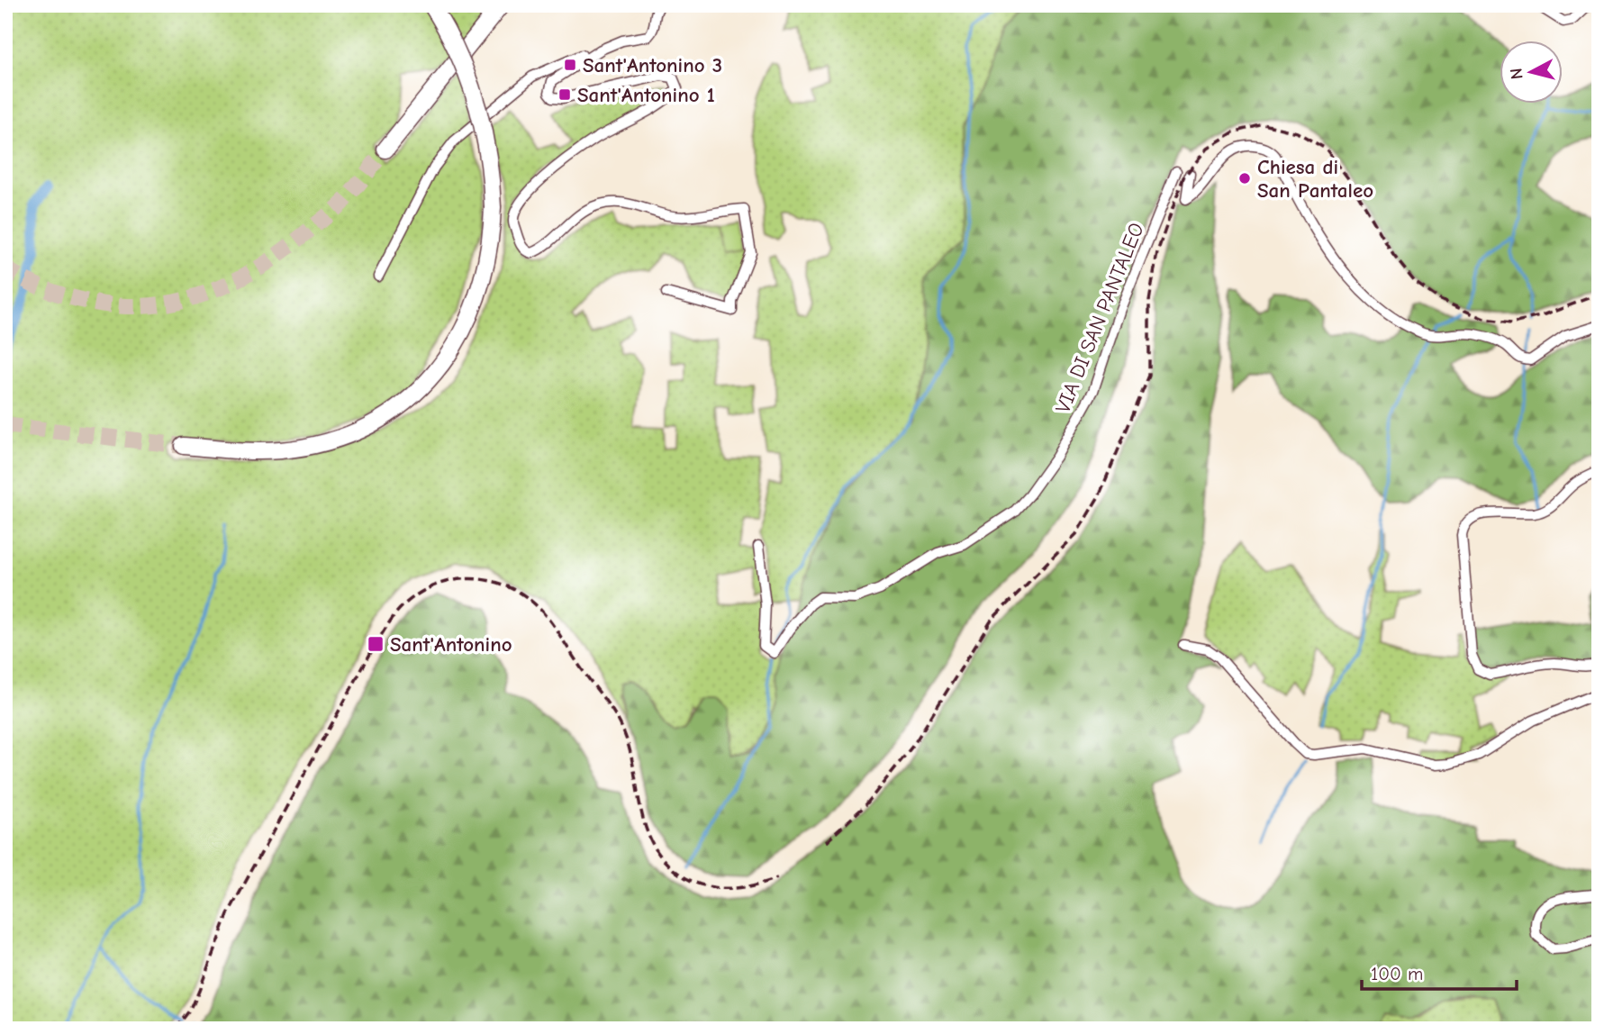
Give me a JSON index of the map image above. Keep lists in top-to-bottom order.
{
  "streets": {
    "street": ["VIA DI SAN PANTALEO"]
  },
  "places": {
    "transit": ["Sant'Antonino 3", "Sant'Antonino 1", "Sant'Antonino"],
    "other": ["Chiesa di San Pantaleo"]
  },
  "scale_bar": "100 m",
  "north": "left"
}
